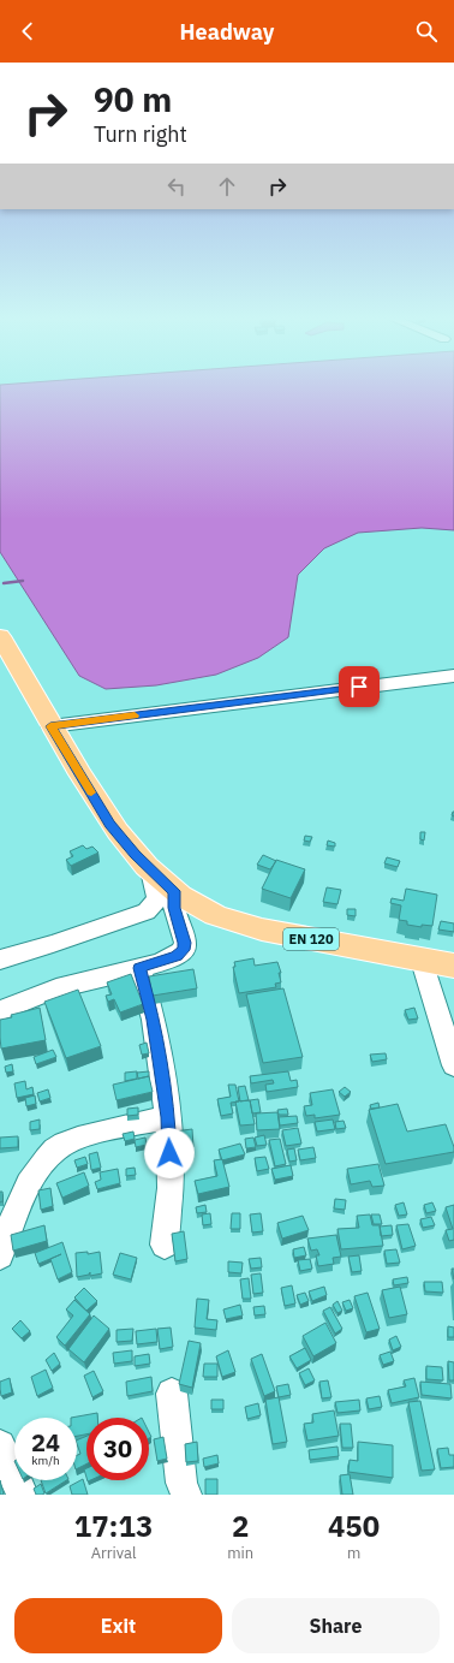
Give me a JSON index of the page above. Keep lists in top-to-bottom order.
{
  "streets": {
    "main road": ["EN 120"]
  },
  "page": {
    "header": "Headway",
    "turn": ["90 m", "Turn right"],
    "speed": "24 km/h",
    "limit": "30",
    "eta": [
      "17:13",
      "Arrival",
      "2",
      "min",
      "450",
      "m"
    ],
    "buttons": ["Exit", "Share"]
  }
}
